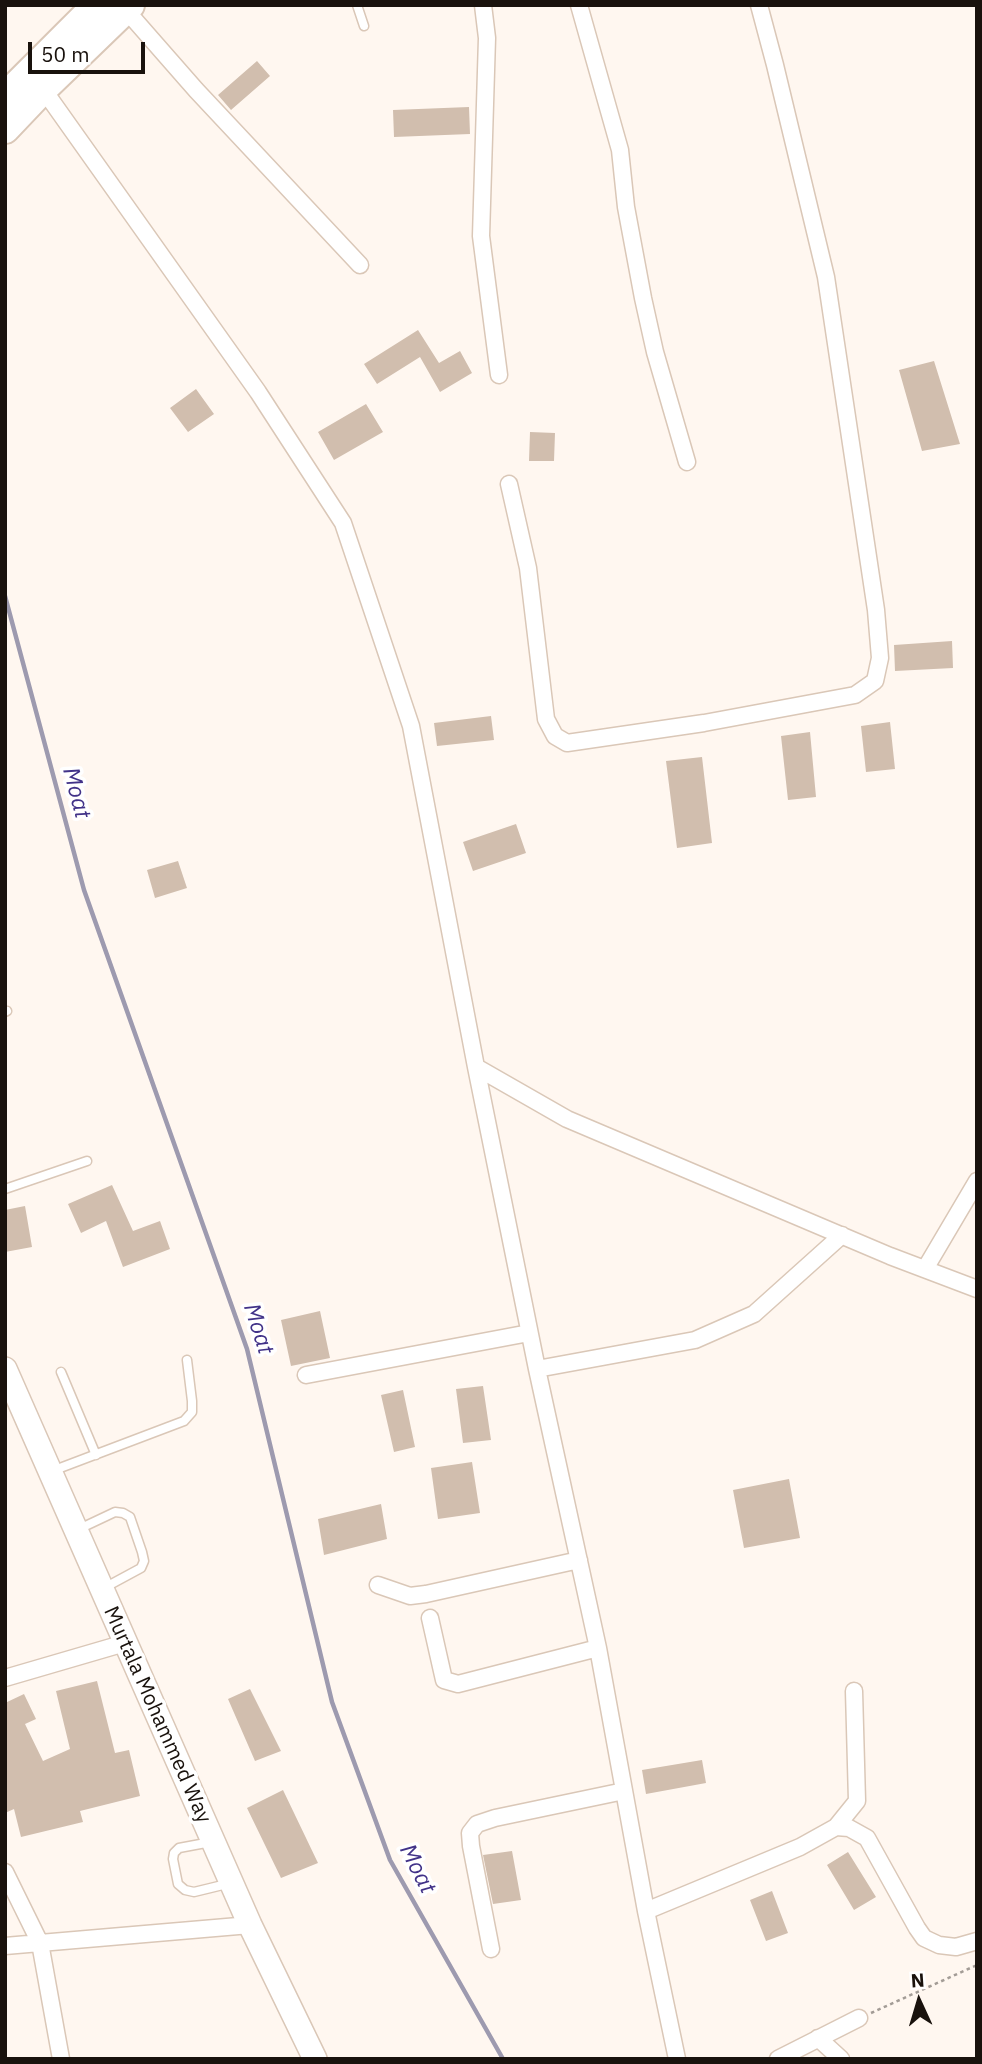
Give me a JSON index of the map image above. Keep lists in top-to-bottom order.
{
  "streets": {
    "street": ["Murtala Mohammed Way"]
  },
  "water": ["Moat"],
  "scale_bar": "50 m",
  "north": "top"
}
